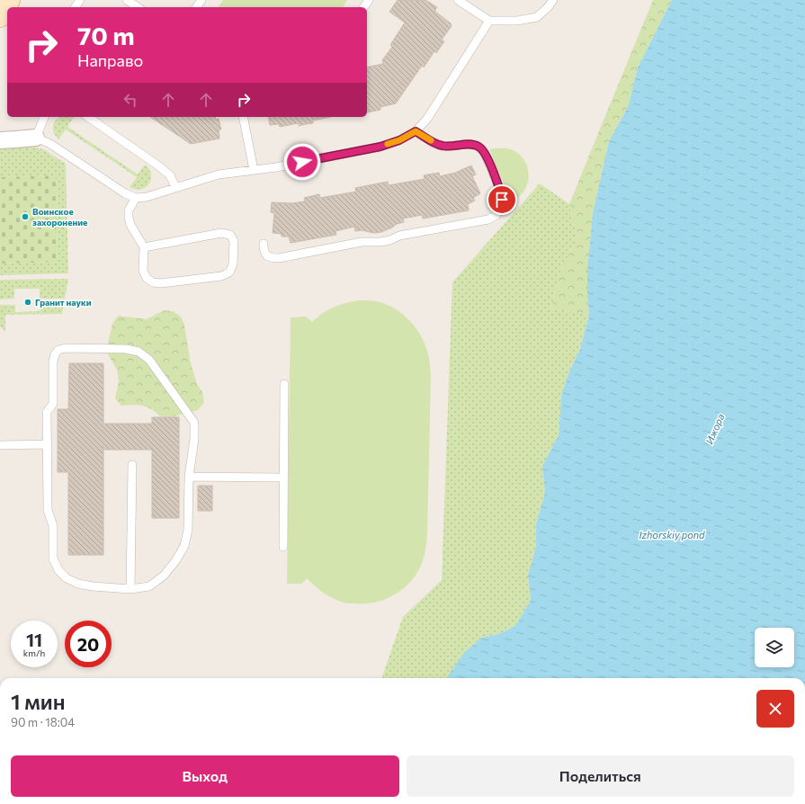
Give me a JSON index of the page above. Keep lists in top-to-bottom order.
{
  "water": ["Ижора", "Izhorskiy pond"],
  "places": ["Воинское захоронение", "Гранит науки"],
  "page": {
    "turn": ["70 m", "Направо"],
    "speed": "11 km/h",
    "limit": "20",
    "heading": ["1 мин", "90 m · 18:04"],
    "buttons": ["Выход", "Поделиться"]
  }
}
